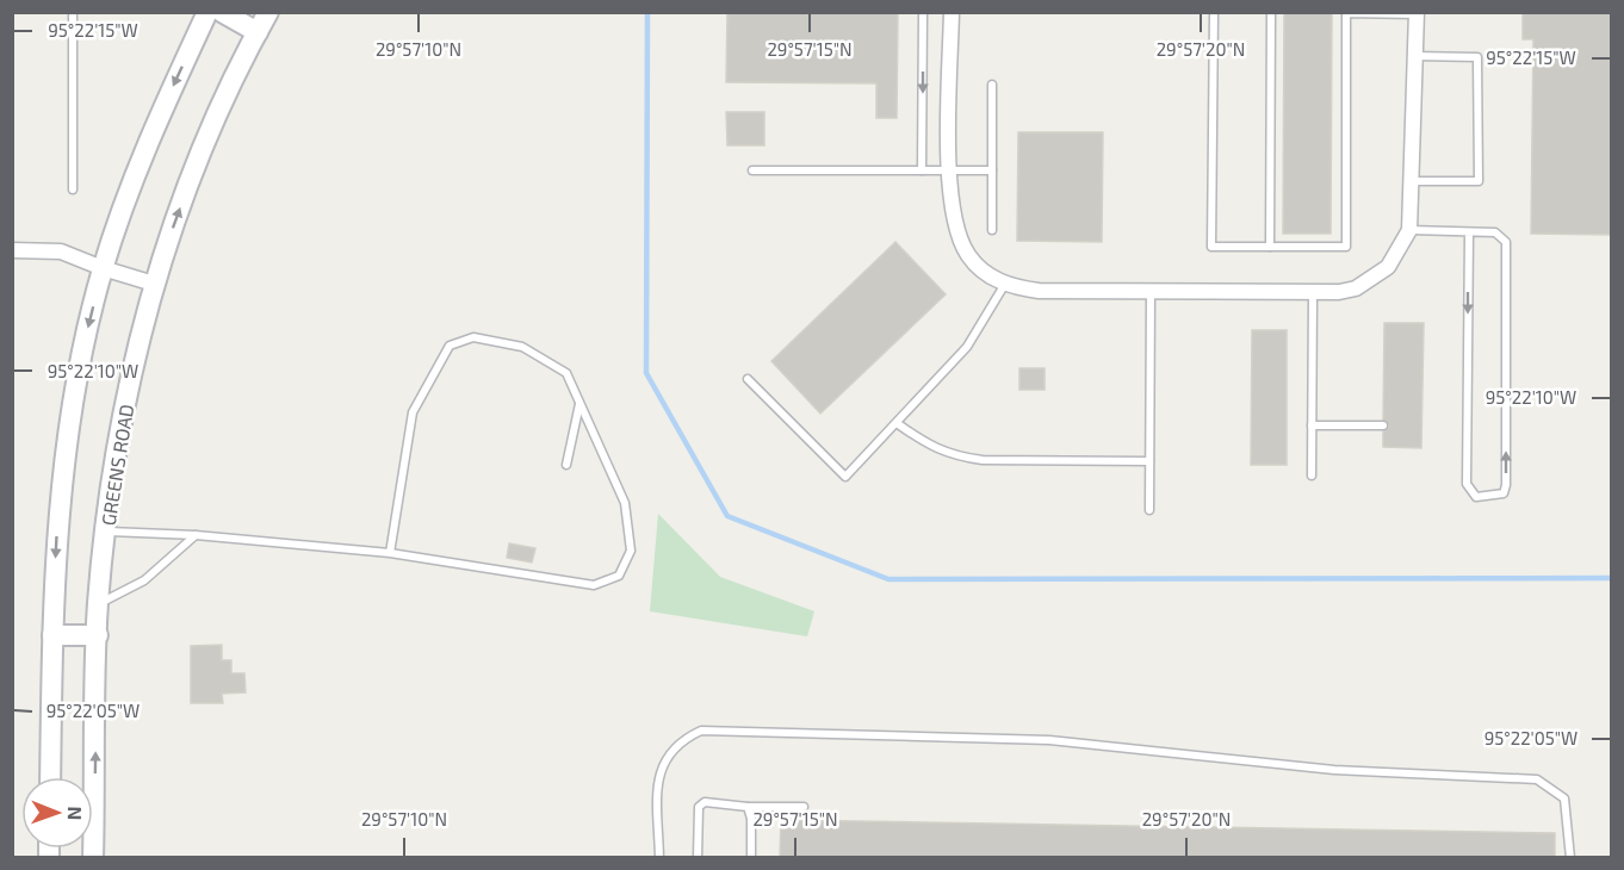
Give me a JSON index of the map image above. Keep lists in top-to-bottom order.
{
  "streets": {
    "main road": ["GREENS ROAD"]
  },
  "north": "right",
  "coordinates": [
    "95°22'15\"W",
    "29°57'10\"N",
    "29°57'15\"N",
    "29°57'20\"N",
    "95°22'10\"W",
    "95°22'05\"W"
  ]
}
